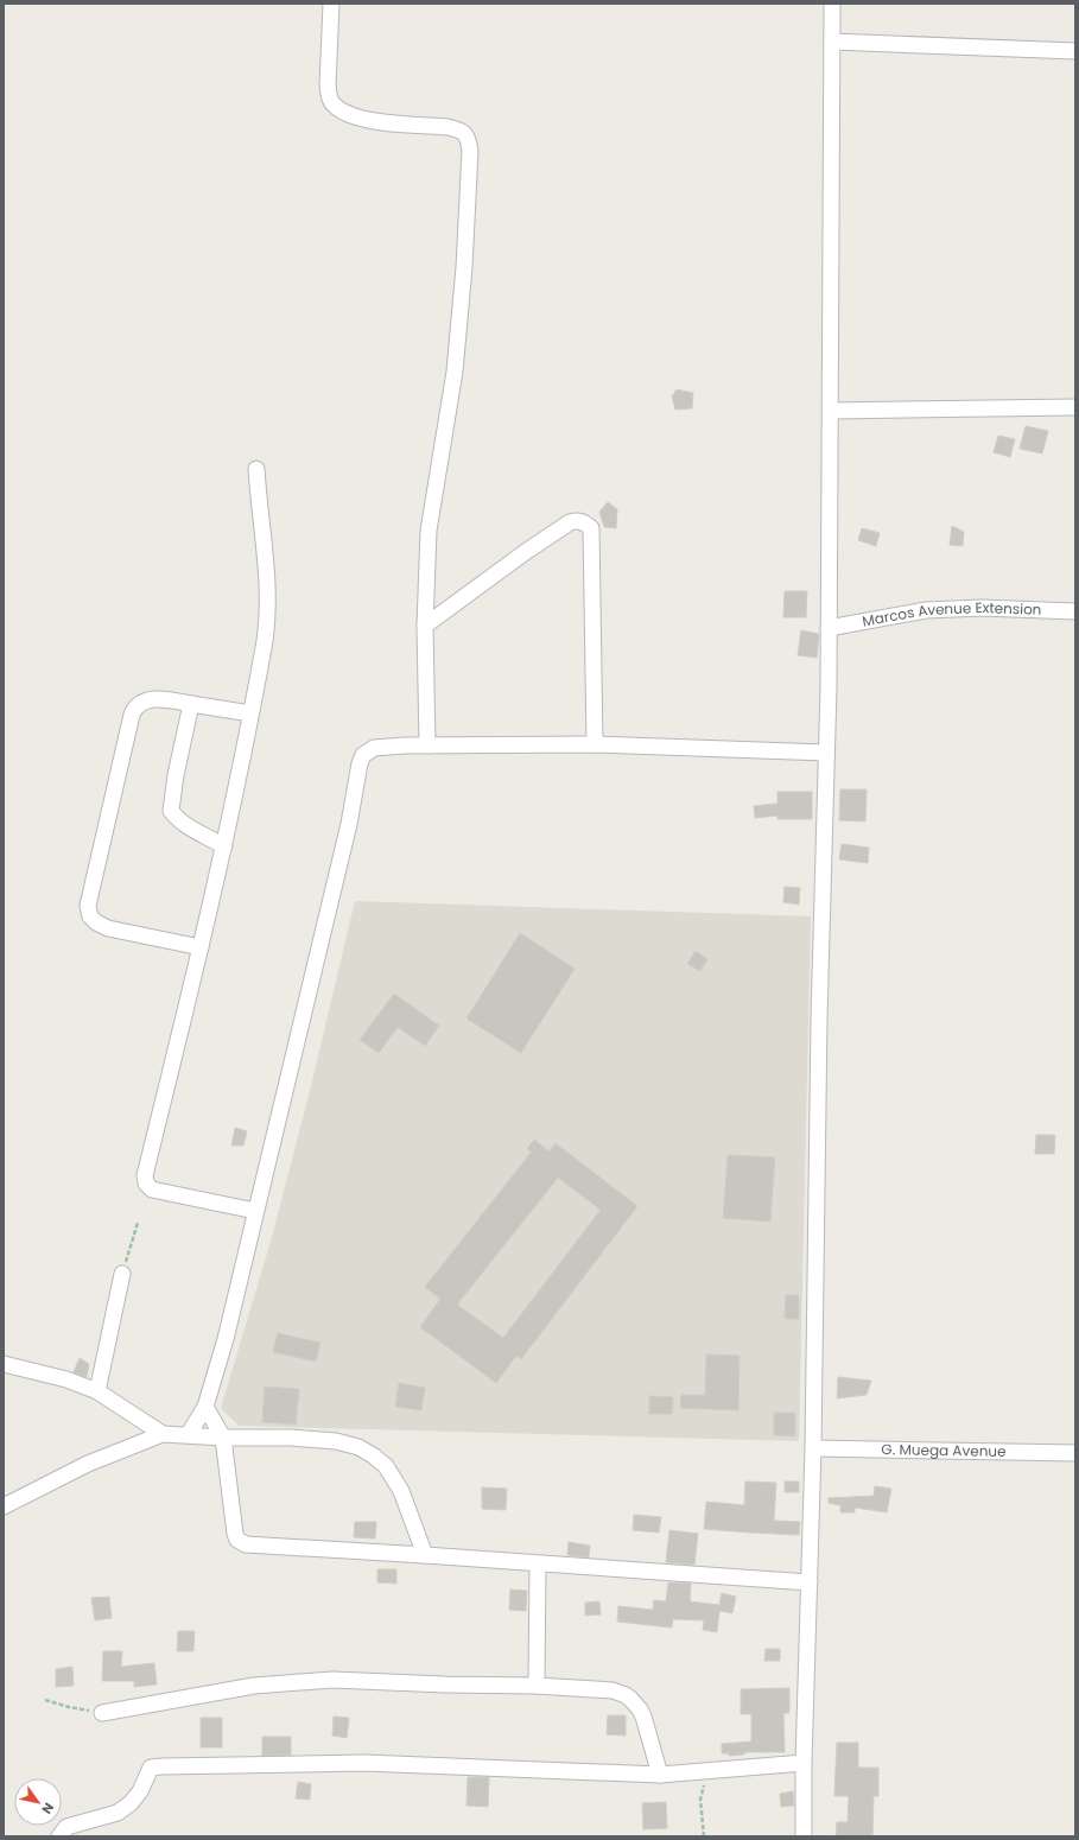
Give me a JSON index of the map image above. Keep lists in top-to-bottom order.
{
  "streets": {
    "street": ["Marcos Avenue Extension", "G. Muega Avenue"]
  },
  "north": "bottom right"
}
